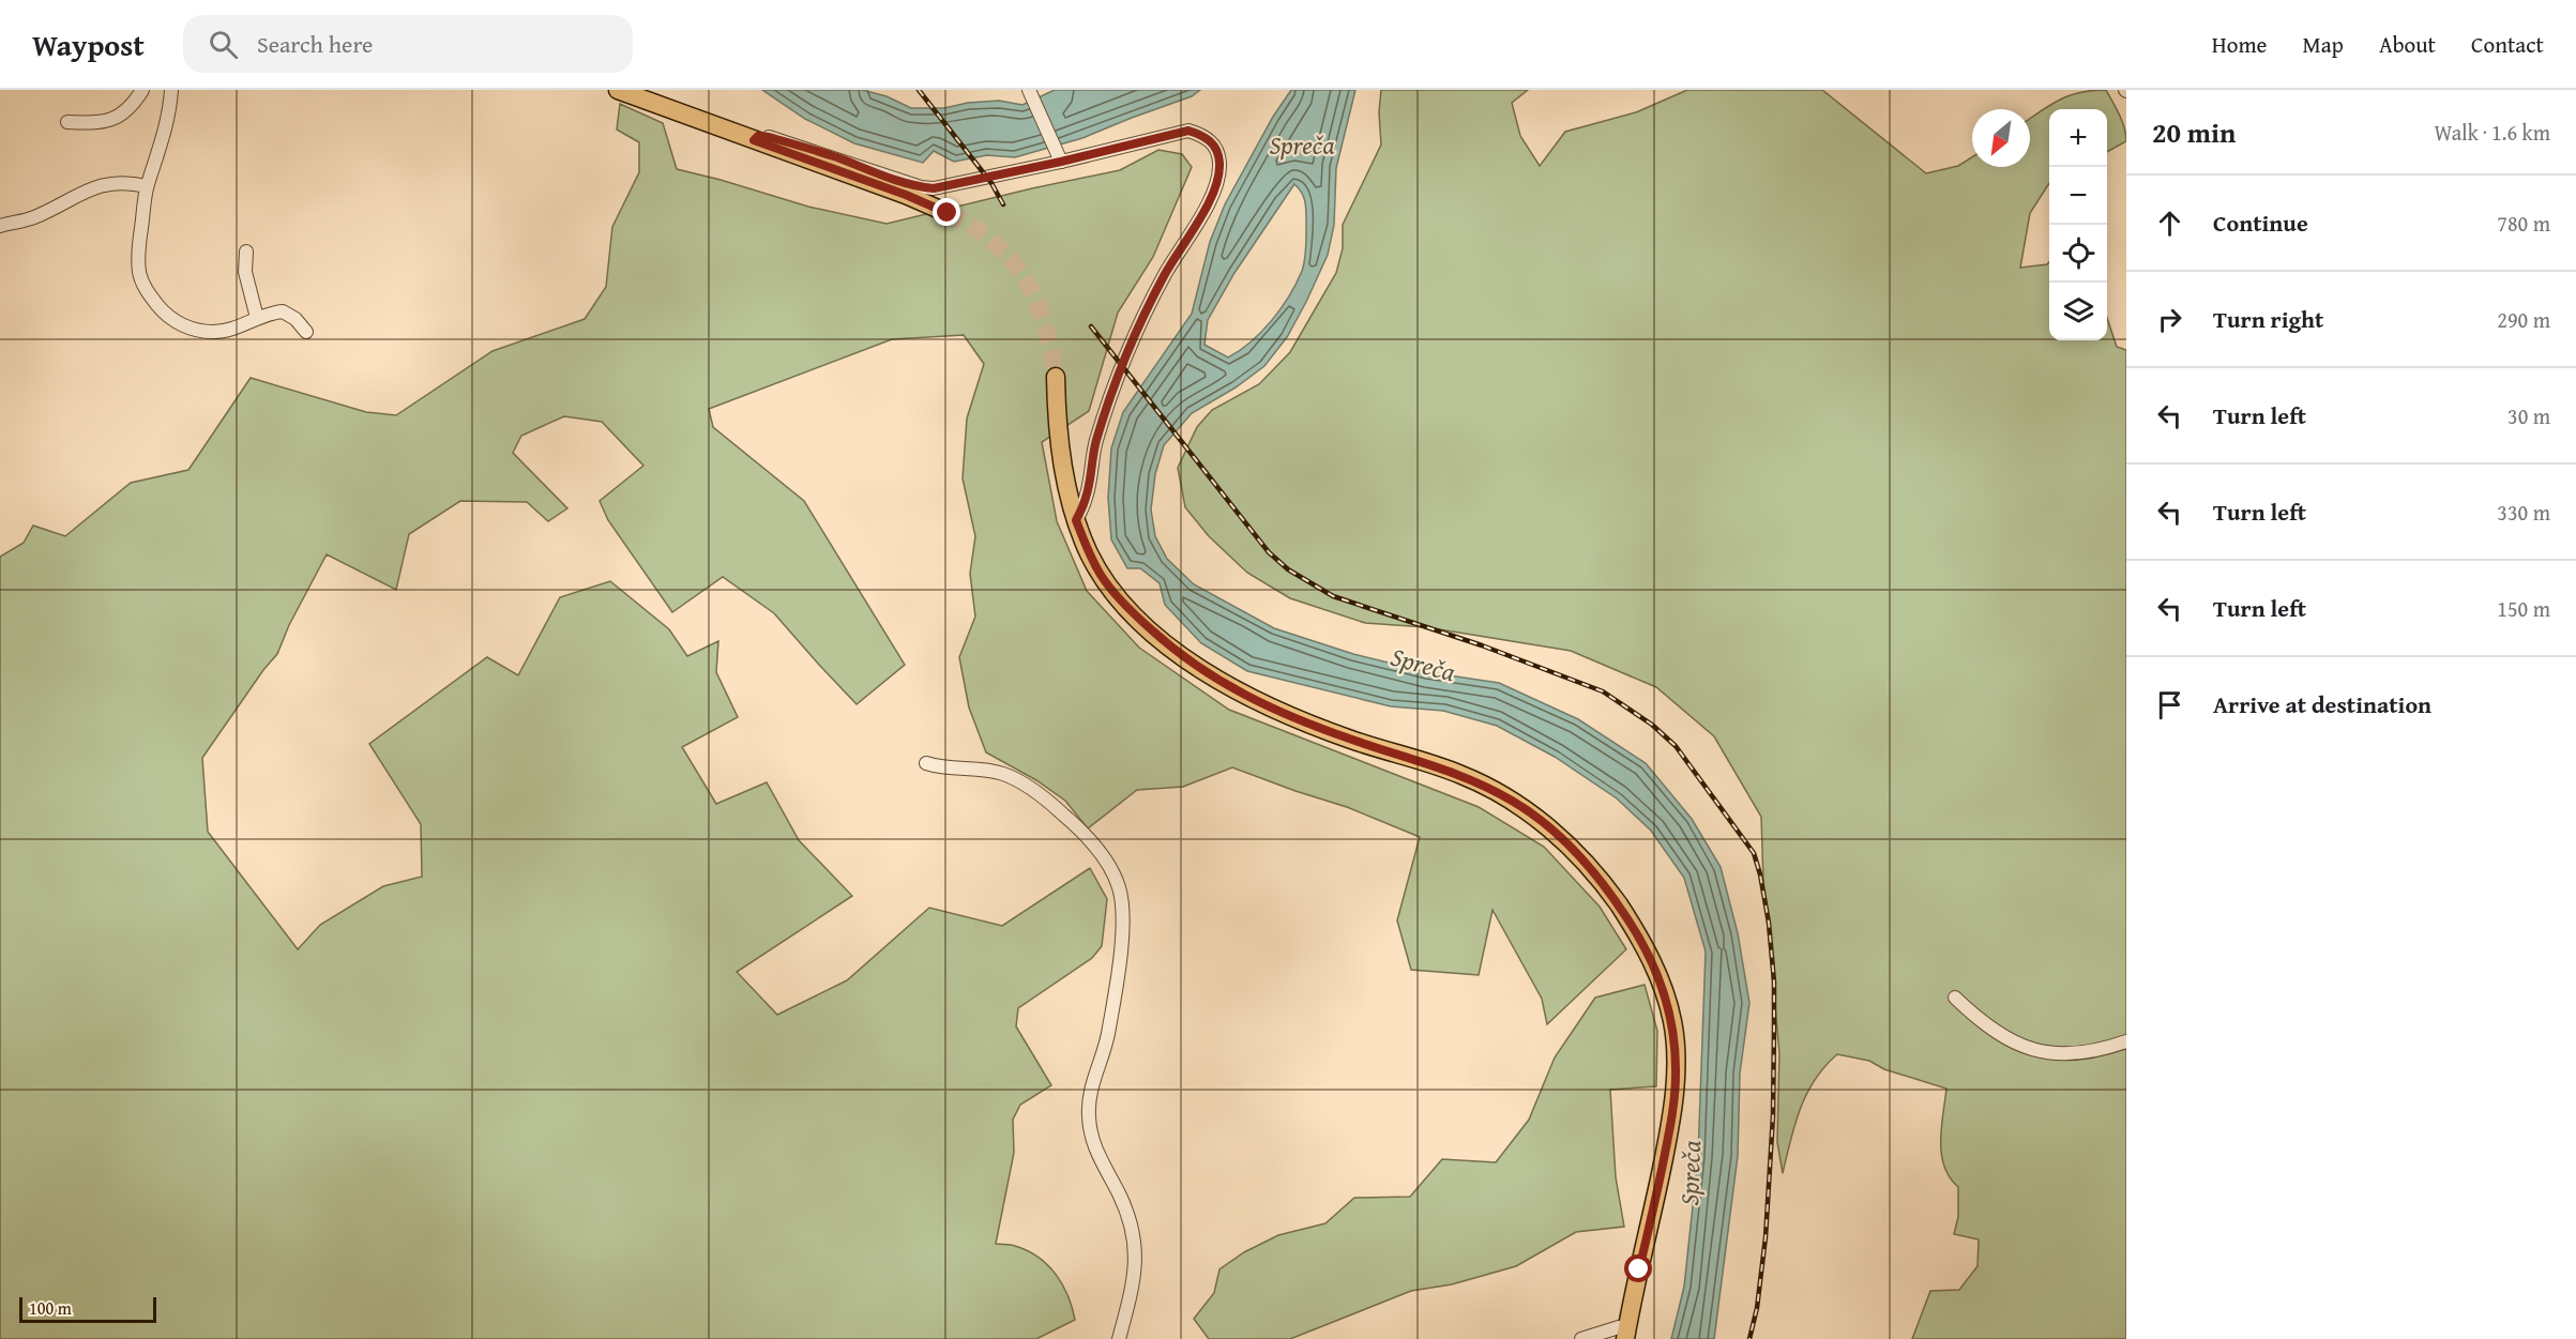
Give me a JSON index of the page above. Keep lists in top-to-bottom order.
{
  "water": ["Spreča"],
  "scale_bar": "100 m",
  "north": "bottom left",
  "page": {
    "header": "Waypost",
    "search": "Search here",
    "nav": [
      "Home",
      "Map",
      "About",
      "Contact"
    ],
    "heading": ["20 min", "Walk · 1.6 km"],
    "map_buttons": ["+", "−"],
    "list": [
      ["Continue", "780 m"],
      ["Turn right", "290 m"],
      ["Turn left", "30 m"],
      ["Turn left", "330 m"],
      ["Turn left", "150 m"],
      "Arrive at destination"
    ],
    "scale": "100 m"
  }
}
